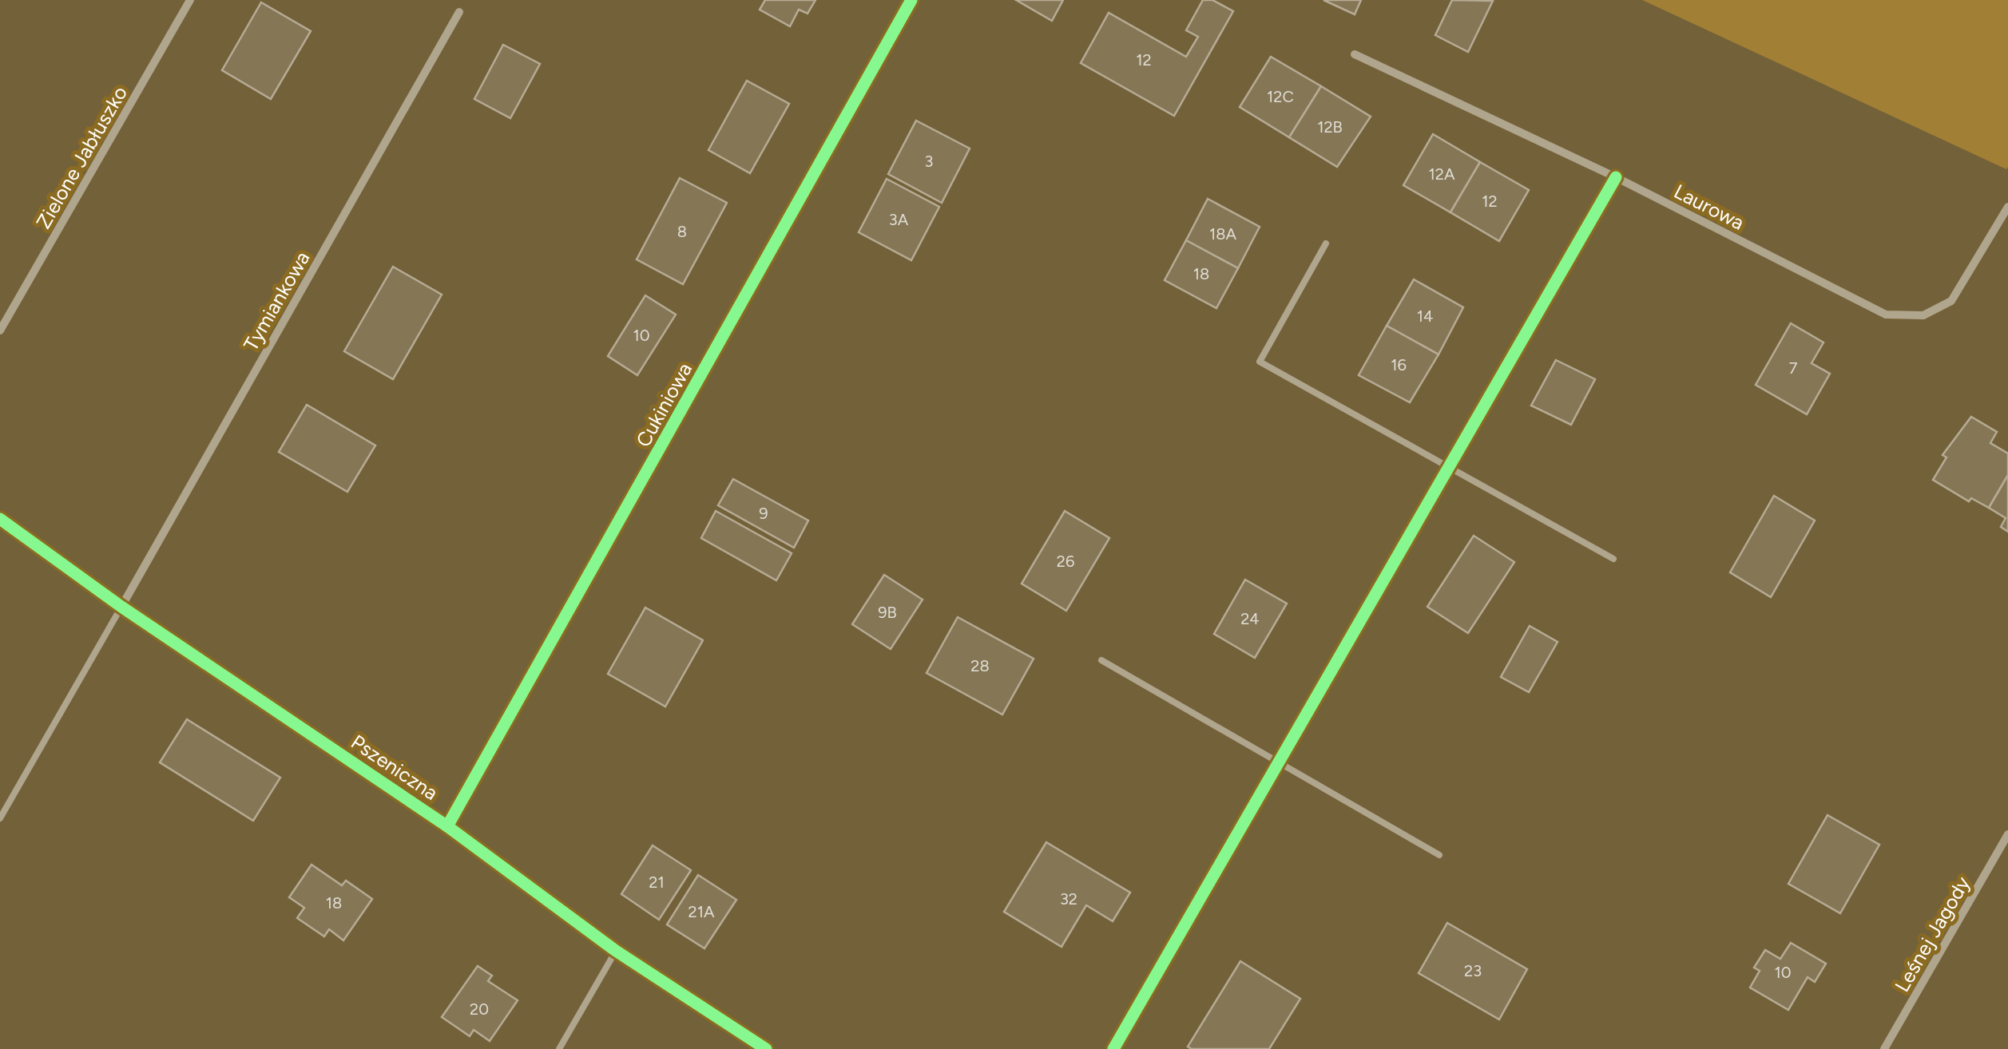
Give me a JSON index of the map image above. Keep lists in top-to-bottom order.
{
  "streets": {
    "street": [
      "Zielone Jabłuszko",
      "Laurowa",
      "Tymiankowa",
      "Cukiniowa",
      "Pszeniczna",
      "Leśnej Jagody"
    ]
  },
  "crossings": [
    ["Tymiankowa", "Pszeniczna"],
    ["Cukiniowa", "Pszeniczna"]
  ],
  "house_numbers": [
    "12",
    "12C",
    "12B",
    "3",
    "12A",
    "12",
    "3A",
    "8",
    "18A",
    "18",
    "14",
    "10",
    "16",
    "7",
    "9",
    "26",
    "9B",
    "24",
    "28",
    "21",
    "32",
    "18",
    "21A",
    "23",
    "10",
    "20"
  ]
}
